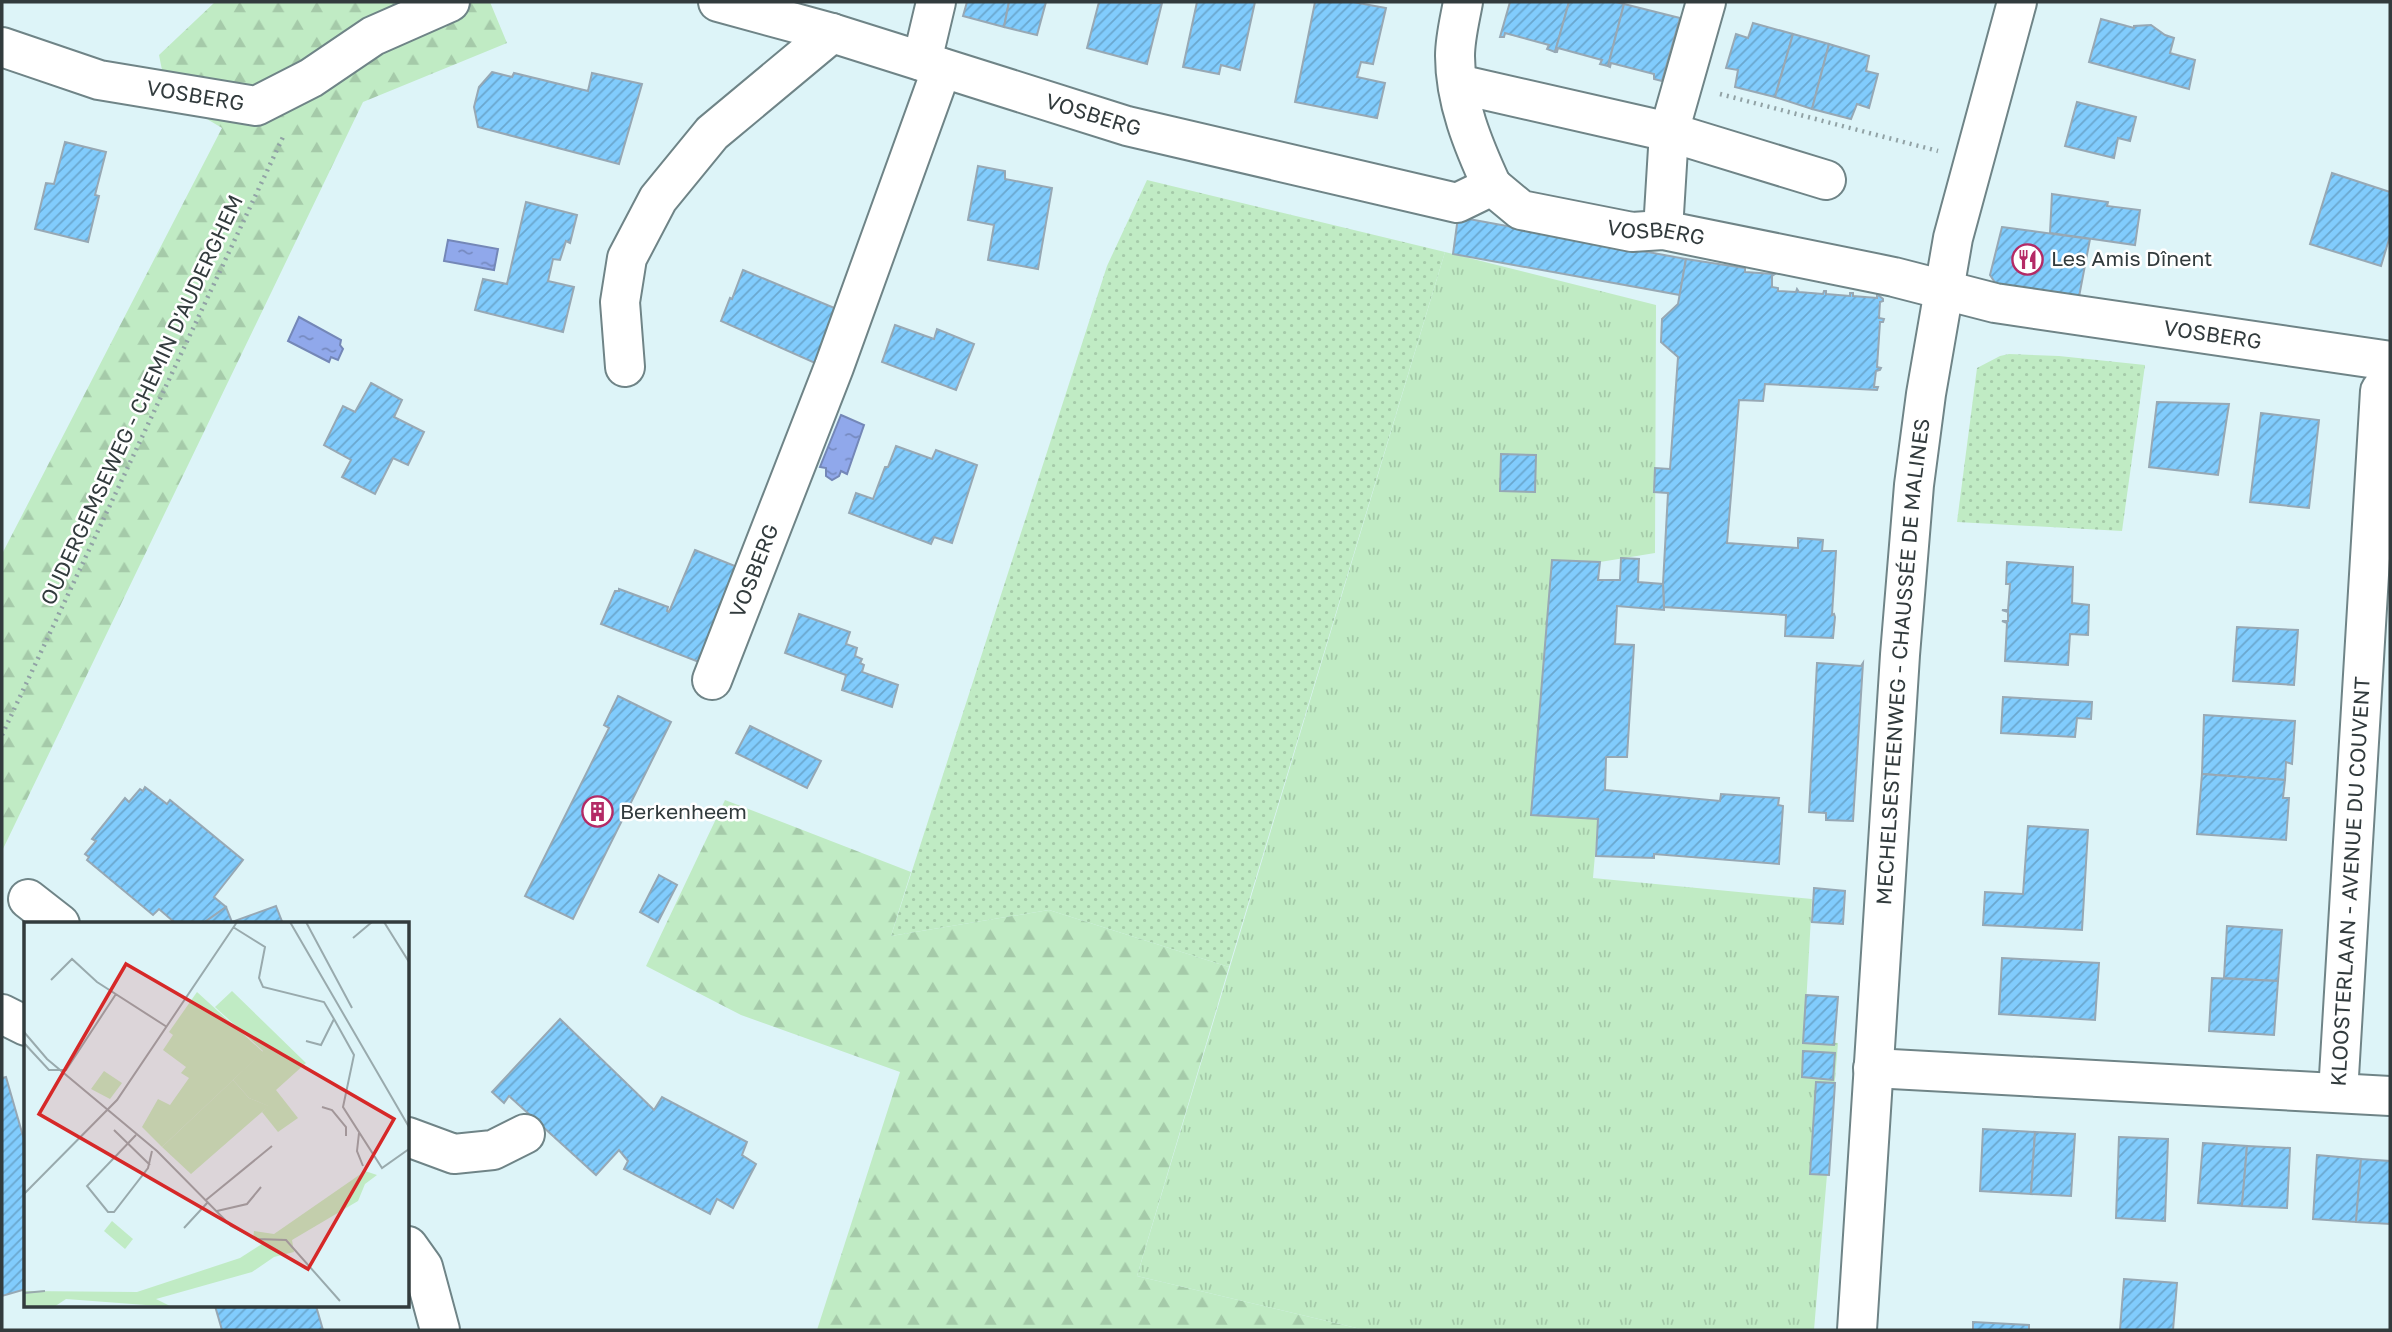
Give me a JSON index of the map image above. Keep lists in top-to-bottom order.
{
  "streets": {
    "street": ["VOSBERG", "MECHELSESTEENWEG - CHAUSSÉE DE MALINES", "KLOOSTERLAAN - AVENUE DU COUVENT"],
    "path": ["OUDERGEMSEWEG - CHEMIN D'AUDERGHEM"]
  },
  "crossings": [
    ["VOSBERG", "OUDERGEMSEWEG - CHEMIN D'AUDERGHEM"],
    ["VOSBERG", "MECHELSESTEENWEG - CHAUSSÉE DE MALINES"],
    ["MECHELSESTEENWEG - CHAUSSÉE DE MALINES", "KLOOSTERLAAN - AVENUE DU COUVENT"]
  ],
  "places": {
    "restaurant": ["Les Amis Dînent"],
    "building": ["Berkenheem"]
  }
}
